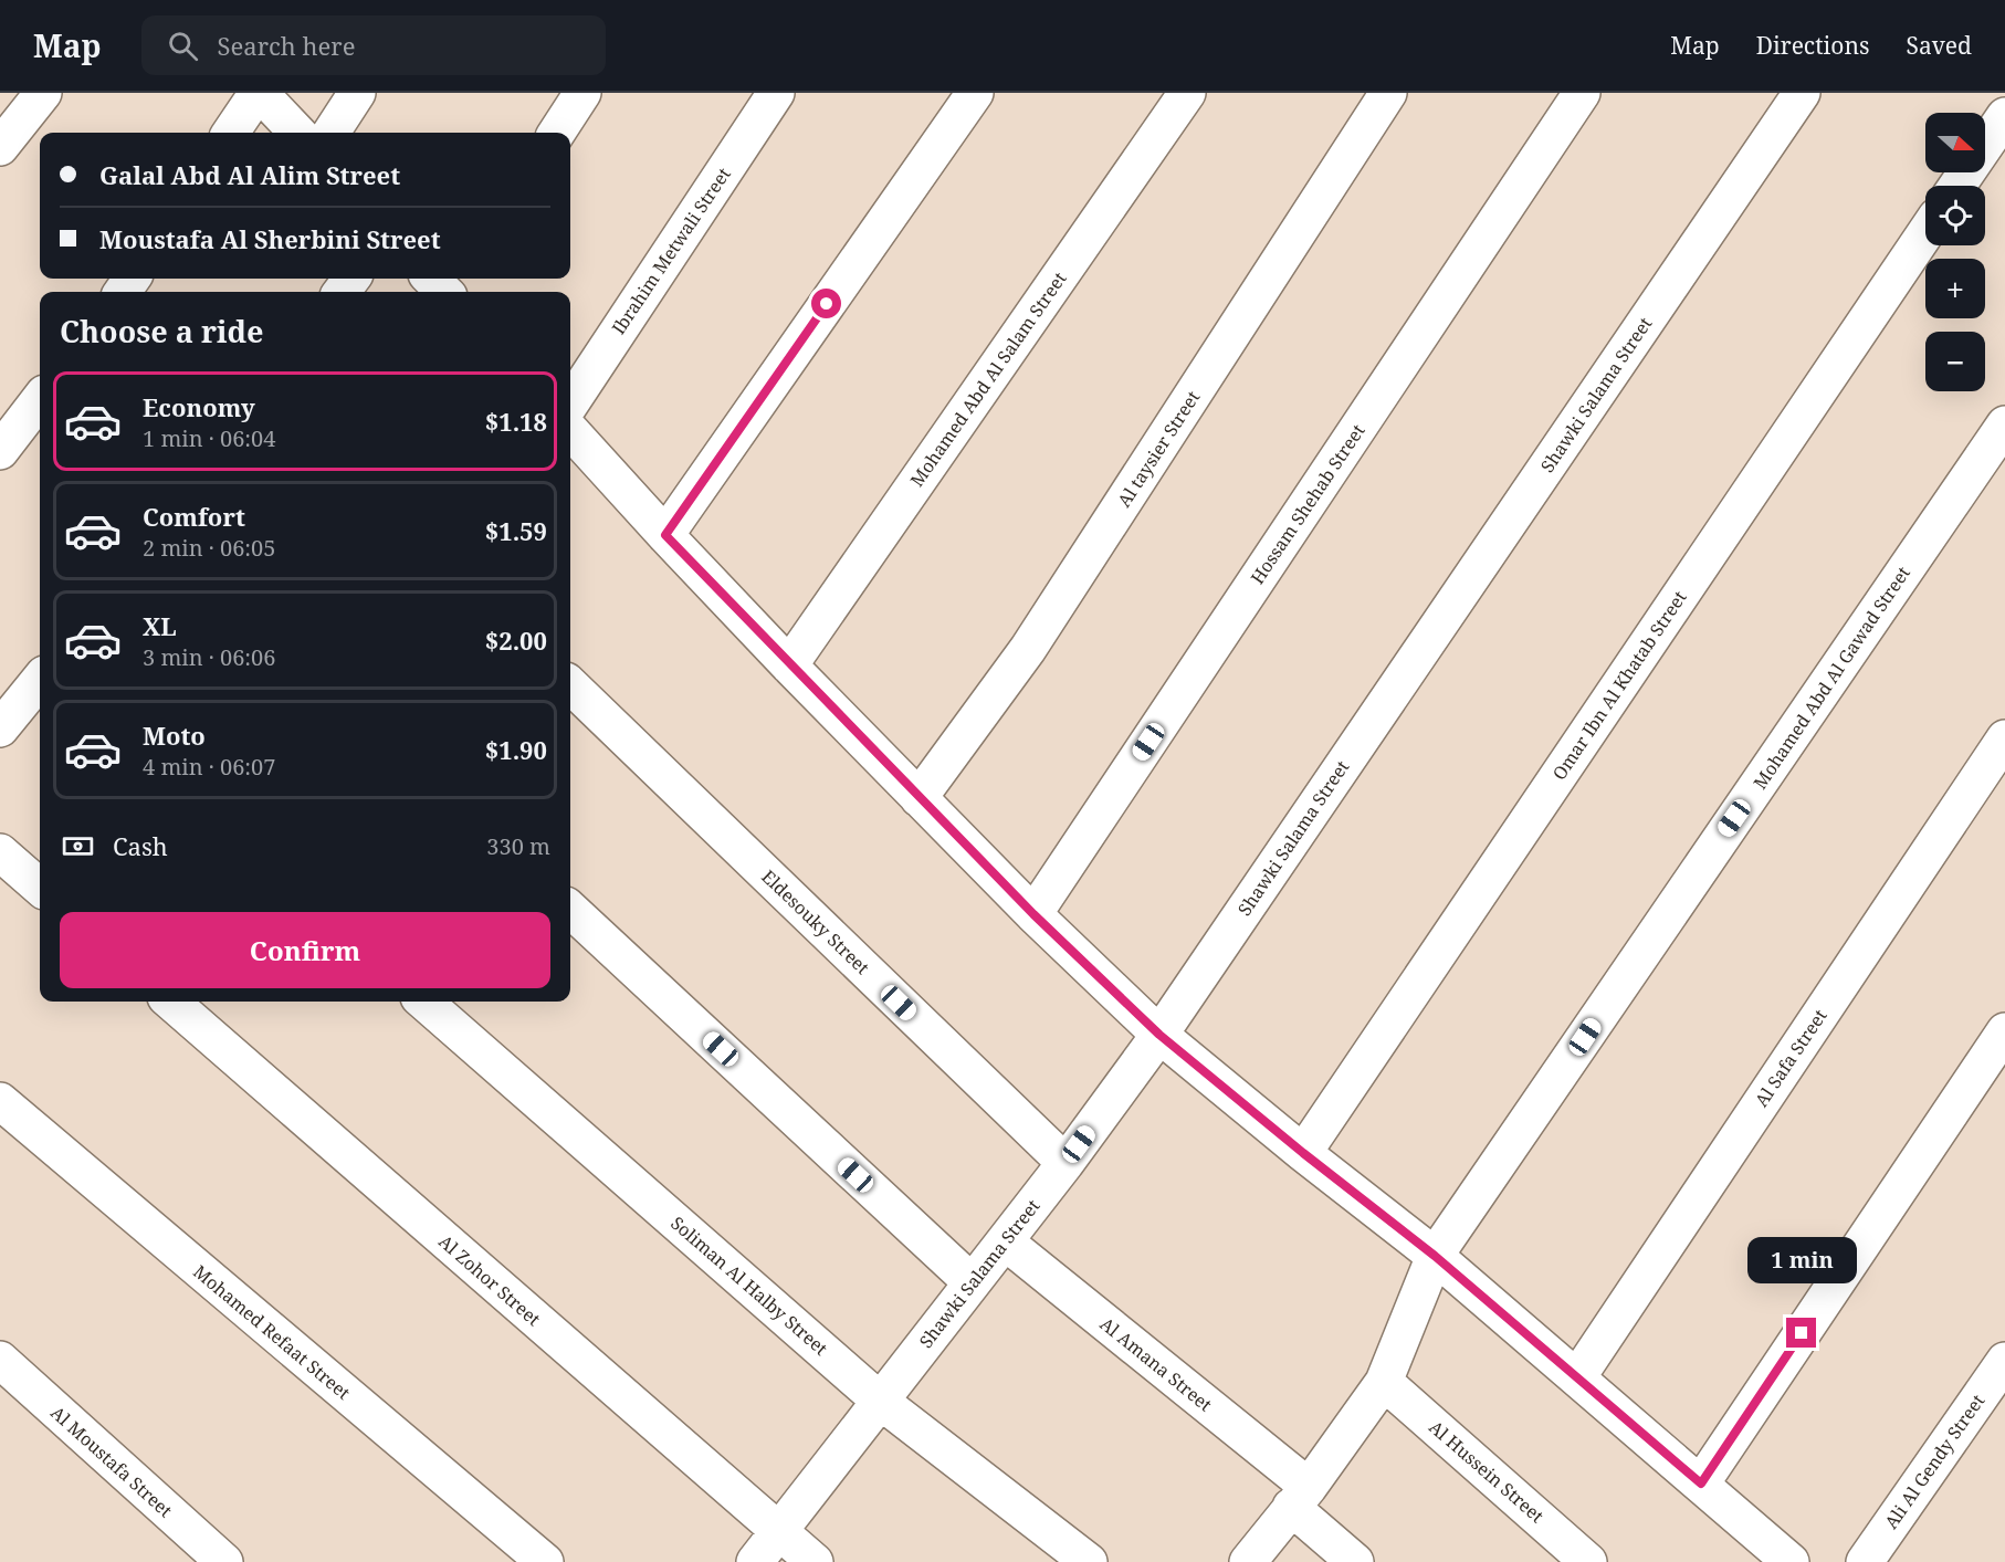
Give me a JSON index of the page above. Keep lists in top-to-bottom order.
{
  "streets": {
    "street": [
      "Ibrahim Metwali Street",
      "Mohamed Abd Al Salam Street",
      "Shawki Salama Street",
      "Al taysier Street",
      "Hossam Shehab Street",
      "Mohamed Abd Al Gawad Street",
      "Omar Ibn Al Khatab Street",
      "Eldesouky Street",
      "Al Safa Street",
      "Al Zohor Street",
      "Soliman Al Halby Street",
      "Mohamed Refaat Street",
      "Al Amana Street",
      "Al Moustafa Street",
      "Ali Al Gendy Street",
      "Al Hussein Street"
    ]
  },
  "crossings": [
    ["Shawki Salama Street", "Eldesouky Street"],
    ["Shawki Salama Street", "Al Zohor Street"],
    ["Shawki Salama Street", "Soliman Al Halby Street"],
    ["Shawki Salama Street", "Al Amana Street"],
    ["Mohamed Abd Al Gawad Street", "Al Amana Street"],
    ["Mohamed Abd Al Gawad Street", "Al Hussein Street"]
  ],
  "north": "right",
  "page": {
    "header": "Map",
    "search": "Search here",
    "nav": ["Map", "Directions", "Saved"],
    "map_buttons": ["+", "−"],
    "banner": ["Galal Abd Al Alim Street", "Moustafa Al Sherbini Street"],
    "heading": "Choose a ride",
    "list": [
      {
        "name": "Economy",
        "note": "1 min · 06:04",
        "value": "$1.18"
      },
      {
        "name": "Comfort",
        "note": "2 min · 06:05",
        "value": "$1.59"
      },
      {
        "name": "XL",
        "note": "3 min · 06:06",
        "value": "$2.00"
      },
      {
        "name": "Moto",
        "note": "4 min · 06:07",
        "value": "$1.90"
      }
    ],
    "pay": ["Cash", "330 m"],
    "buttons": "Confirm",
    "bubble": "1 min"
  }
}
